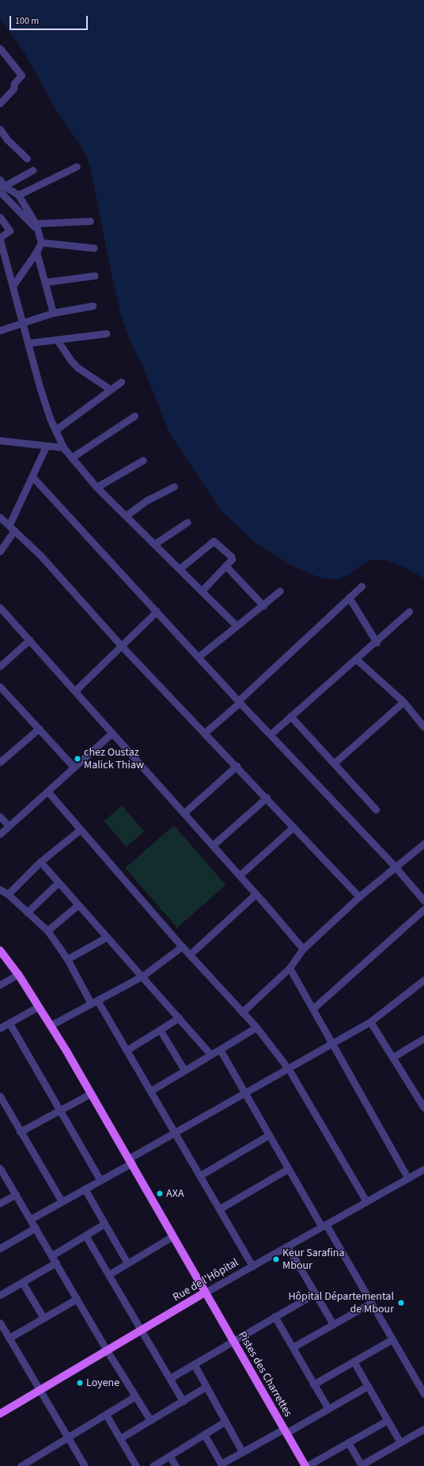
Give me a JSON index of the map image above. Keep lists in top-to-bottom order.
{
  "streets": {
    "main road": ["Rue de l'Hôpital", "Pistes des Charrettes"]
  },
  "crossings": [
    ["Rue de l'Hôpital", "Pistes des Charrettes"]
  ],
  "places": [
    "chez Oustaz Malick Thiaw",
    "AXA",
    "Keur Sarafina Mbour",
    "Hôpital Départemental de Mbour",
    "Loyene"
  ],
  "scale_bar": "100 m"
}
